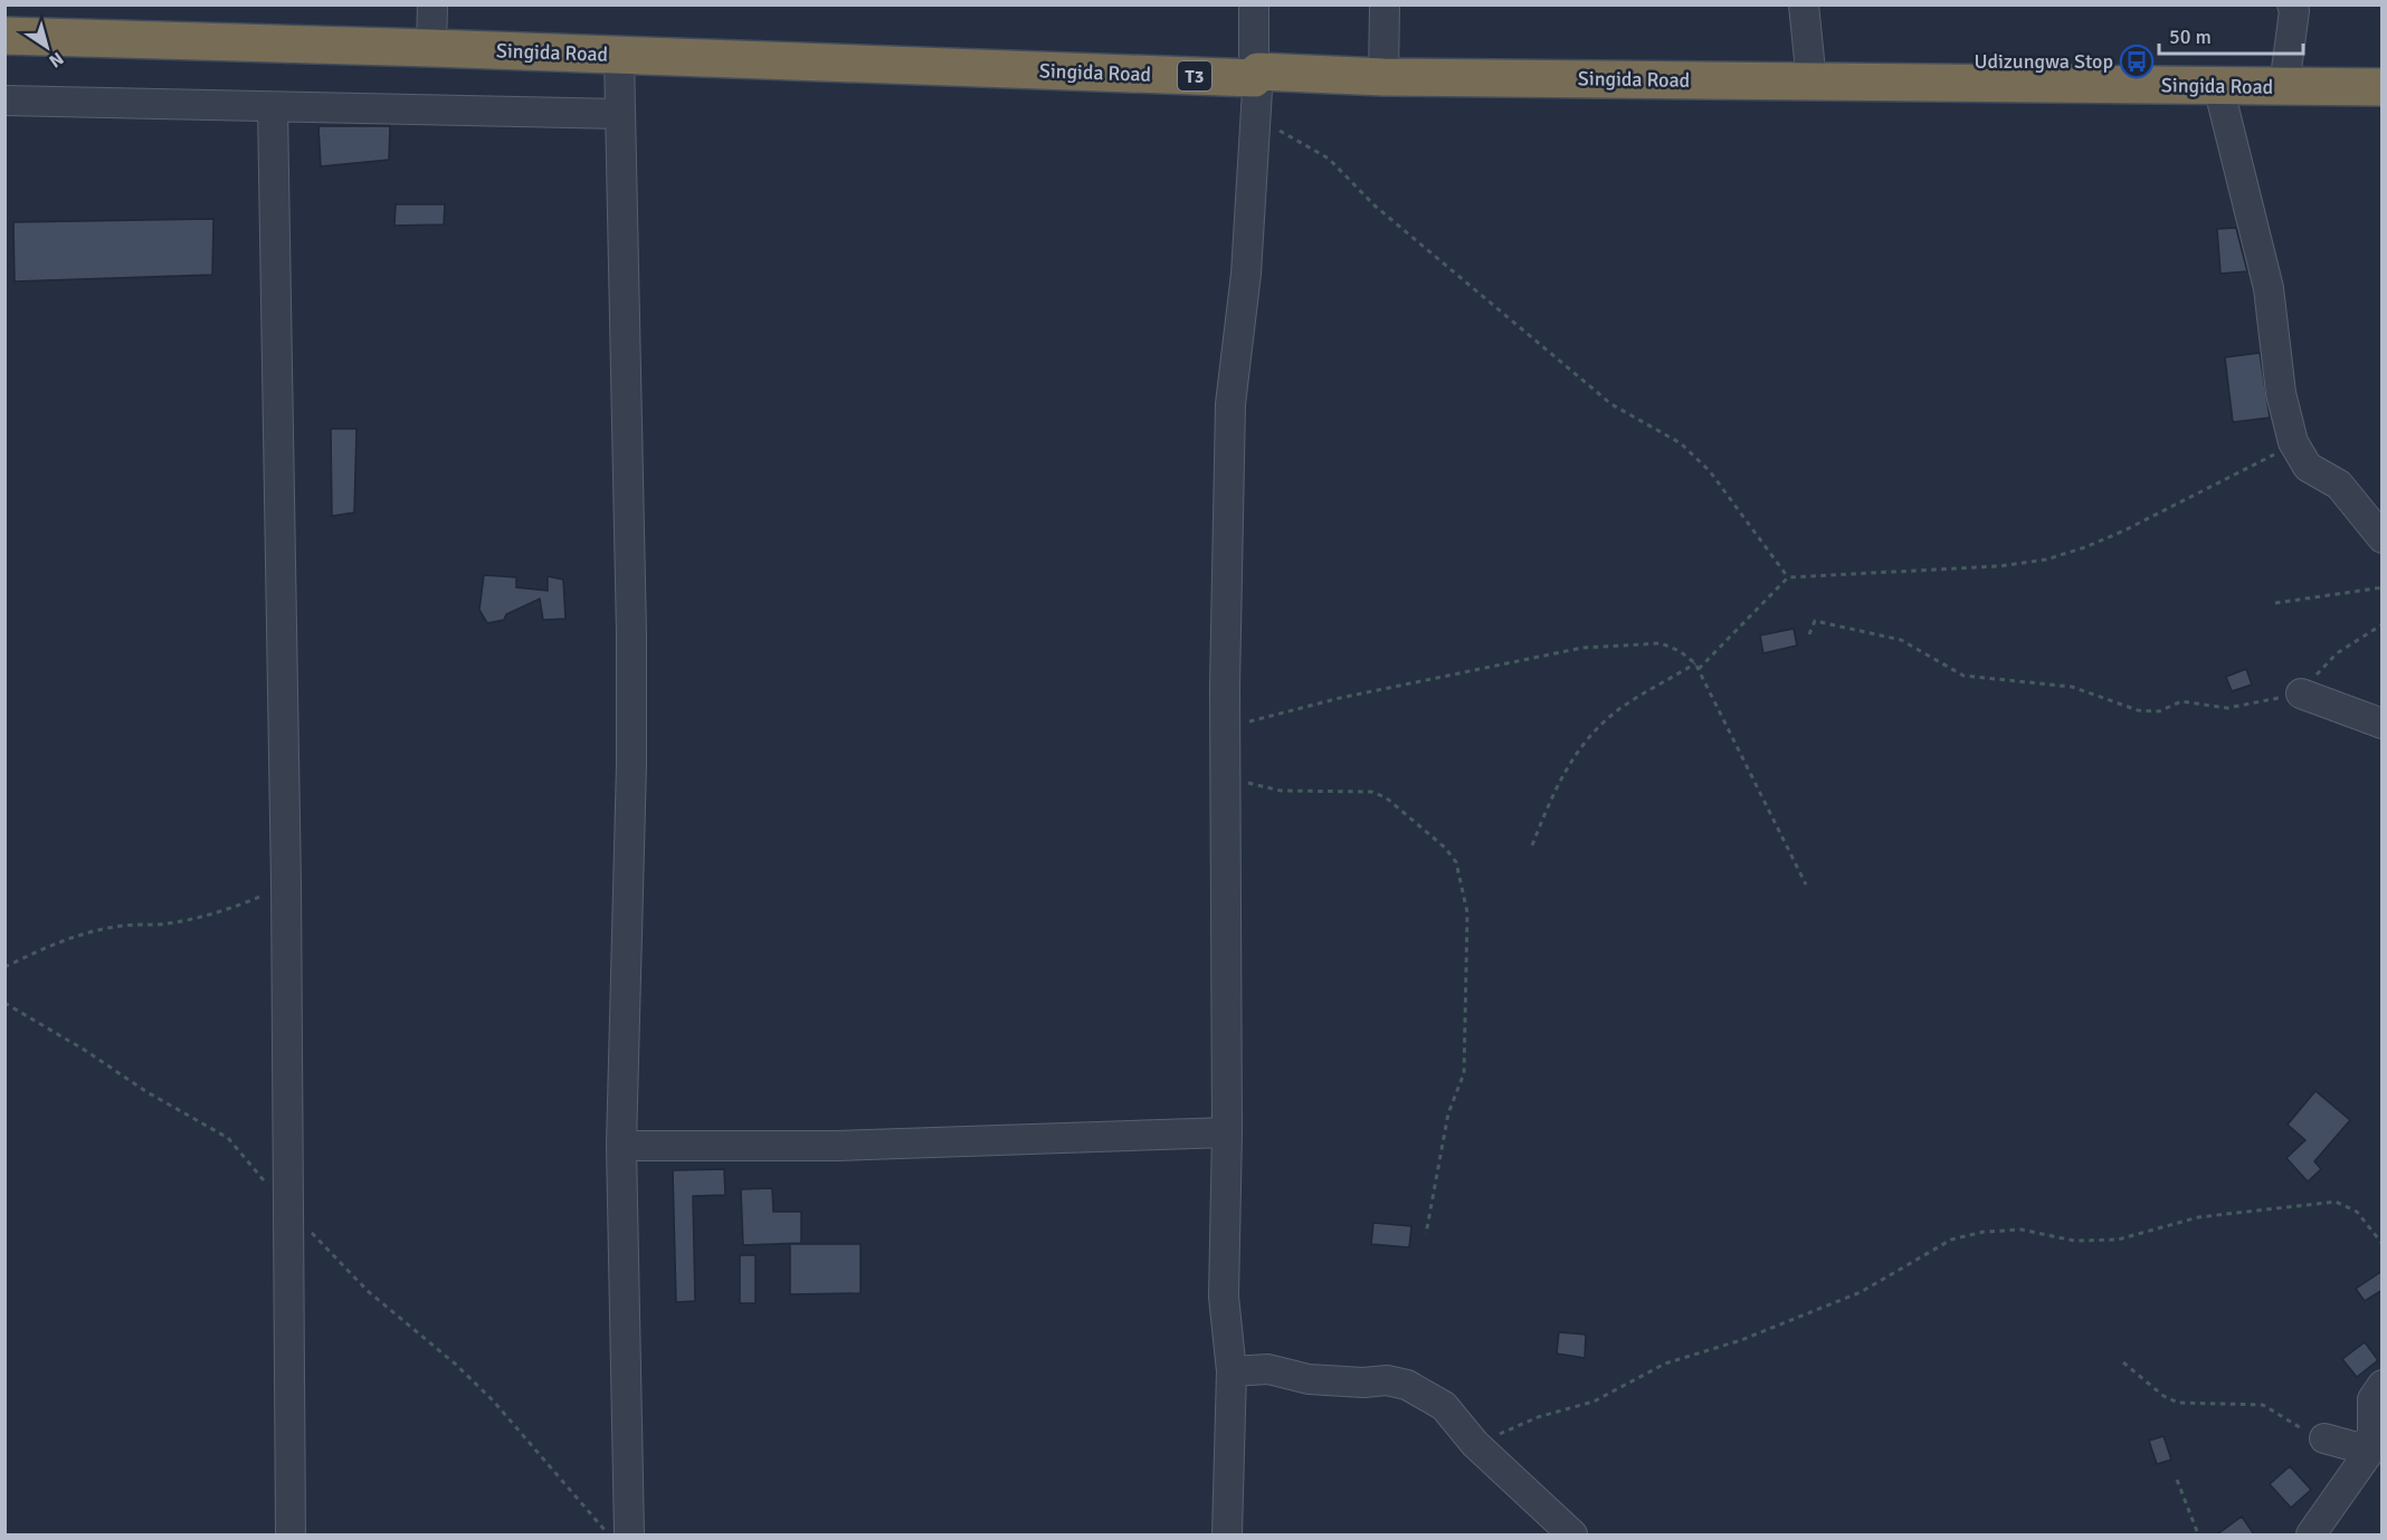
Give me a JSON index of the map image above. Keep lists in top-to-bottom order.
{
  "streets": {
    "highway": ["Singida Road", "T3"]
  },
  "places": {
    "bus stop": ["Udizungwa Stop"]
  },
  "scale_bar": "50 m",
  "north": "bottom right"
}
